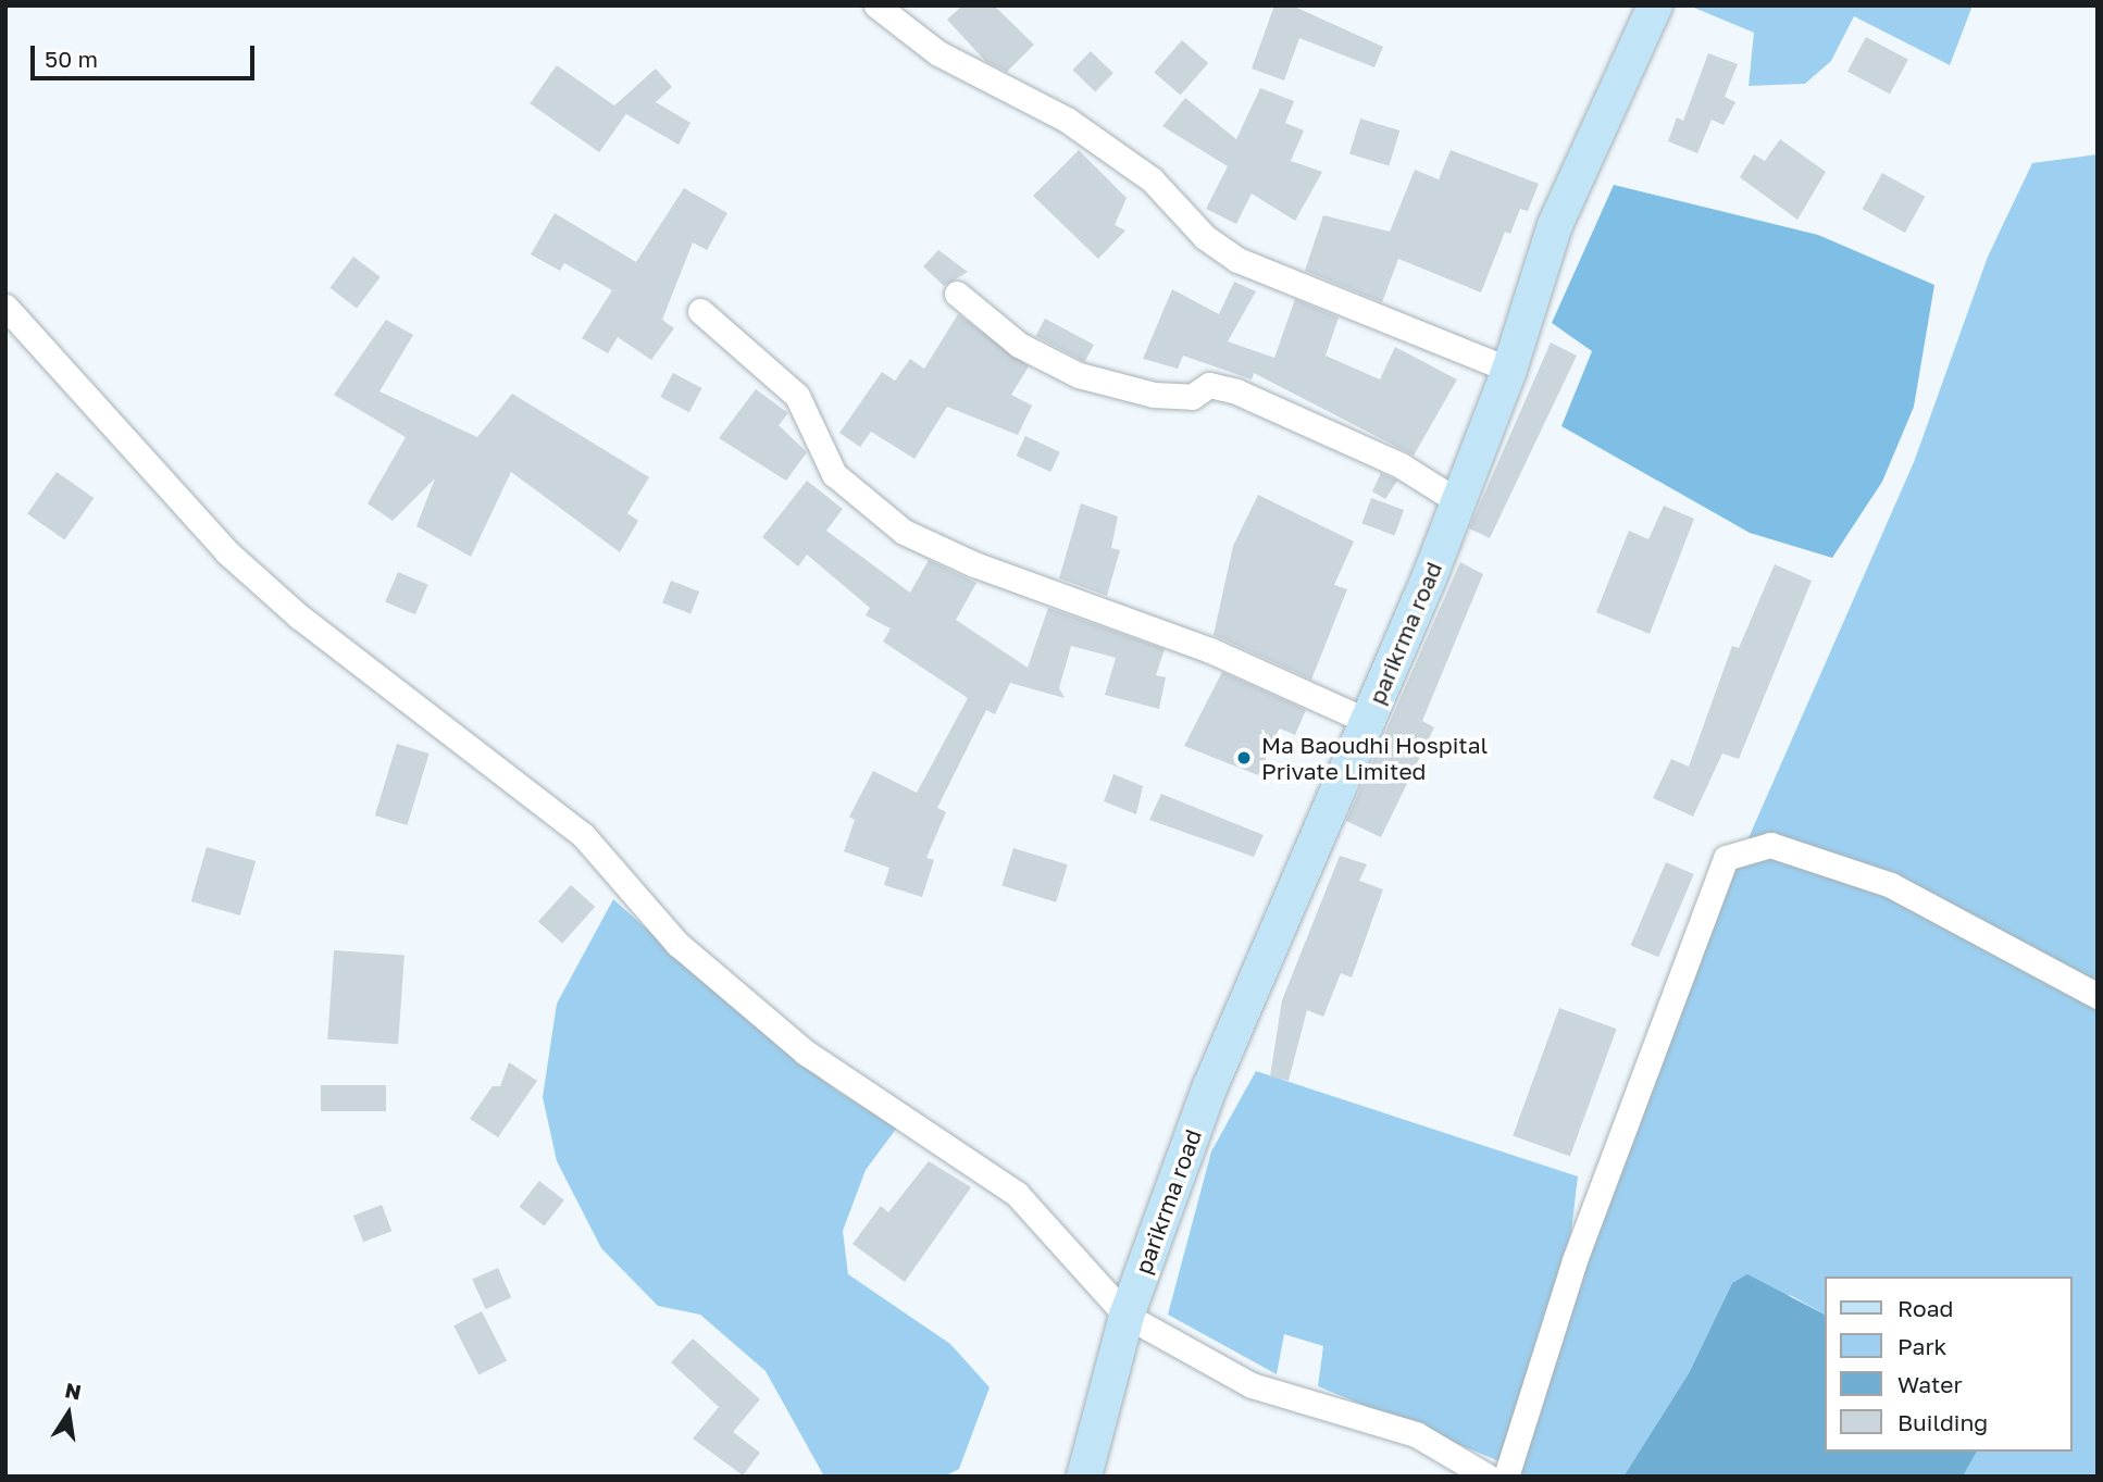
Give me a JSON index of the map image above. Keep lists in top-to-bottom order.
{
  "streets": {
    "street": ["parikrma road"]
  },
  "places": ["Ma Baoudhi Hospital Private Limited"],
  "legend": [
    "Road",
    "Park",
    "Water",
    "Building"
  ],
  "scale_bar": "50 m",
  "north": "top"
}
